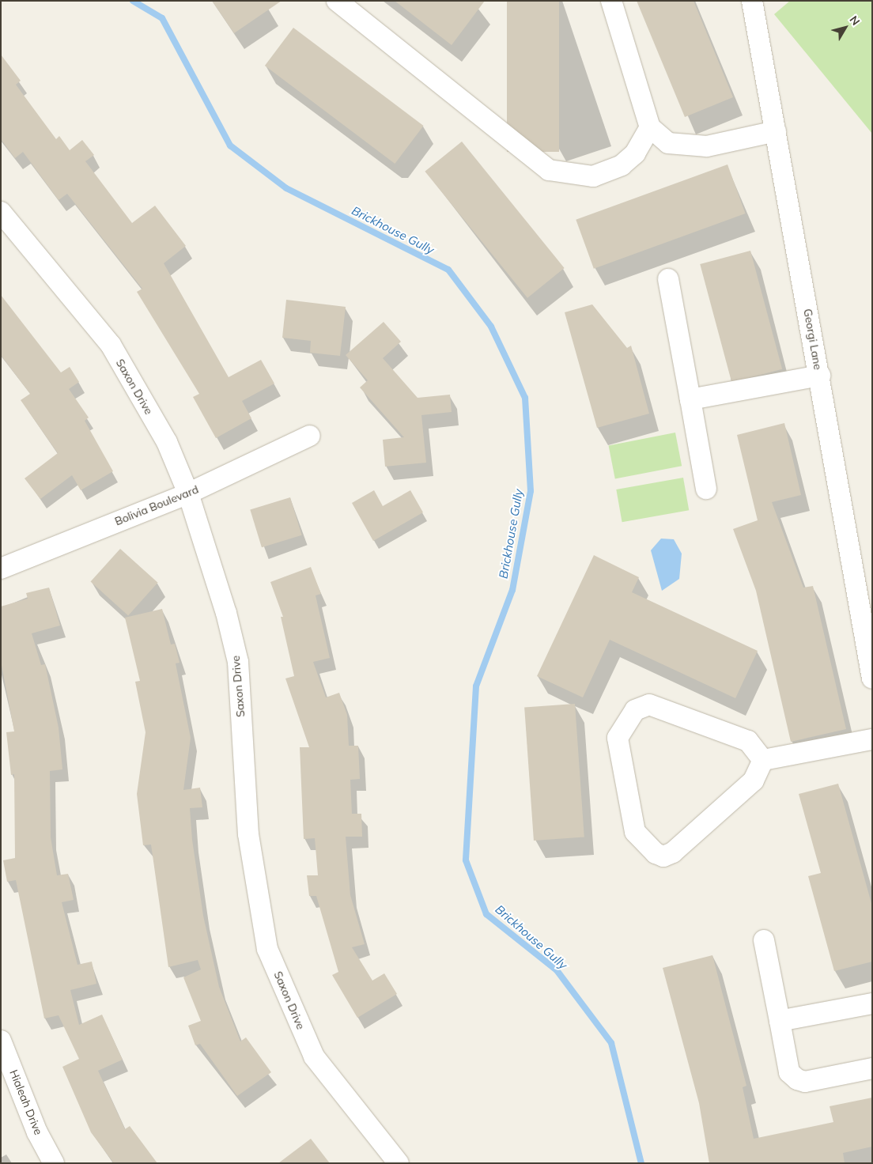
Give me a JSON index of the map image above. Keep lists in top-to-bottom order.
{
  "streets": {
    "street": [
      "Georgi Lane",
      "Saxon Drive",
      "Bolivia Boulevard",
      "Hialeah Drive"
    ]
  },
  "crossings": [
    ["Saxon Drive", "Bolivia Boulevard"]
  ],
  "water": ["Brickhouse Gully"],
  "north": "top right"
}
